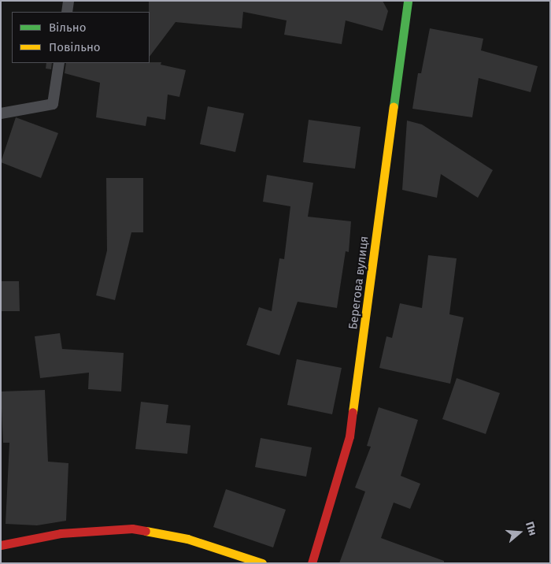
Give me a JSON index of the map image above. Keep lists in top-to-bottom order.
{
  "streets": {
    "street": ["Берегова вулиця"]
  },
  "legend": ["Вільно", "Повільно"],
  "north": "right"
}
